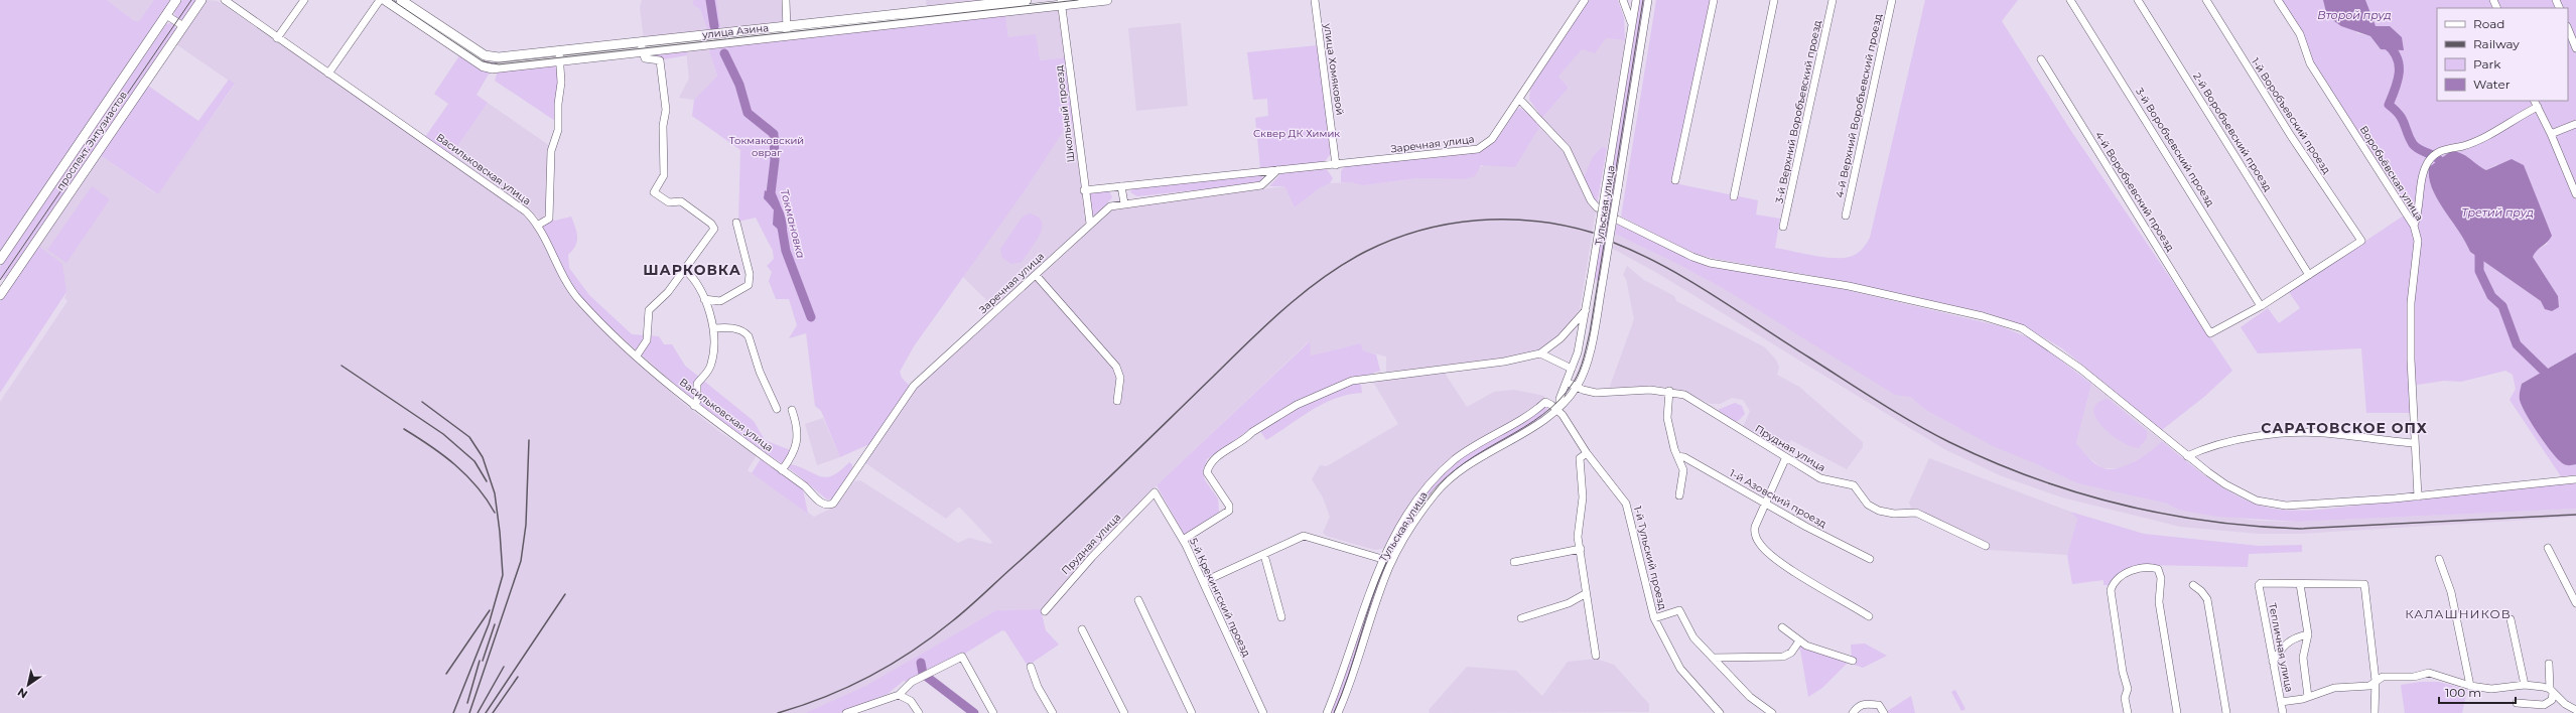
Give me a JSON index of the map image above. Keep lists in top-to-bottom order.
{
  "streets": {
    "main road": ["улица Азина", "проспект Энтузиастов"],
    "street": [
      "улица Хомяковой",
      "4-й Верхний Воробъевский проезд",
      "3-й Верхний Воробъевский проезд",
      "Школьный проезд",
      "1-й Воробъевский проезд",
      "2-й Воробъевский проезд",
      "Заречная улица",
      "3-й Воробъевский проезд",
      "Васильковская улица",
      "Воробьёвская улица",
      "4-й Воробъевский проезд",
      "Тульская улица",
      "Прудная улица",
      "1-й Азовский проезд",
      "1-й Тульский проезд",
      "5-й Крекингский проезд",
      "Тепличная улица"
    ]
  },
  "crossings": [
    ["улица Азина", "Школьный проезд"],
    ["улица Хомяковой", "Заречная улица"],
    ["Школьный проезд", "Заречная улица"],
    ["1-й Воробъевский проезд", "2-й Воробъевский проезд"],
    ["Заречная улица", "Васильковская улица"],
    ["3-й Воробъевский проезд", "4-й Воробъевский проезд"],
    ["Тульская улица", "Прудная улица"],
    ["Тульская улица", "1-й Тульский проезд"],
    ["Прудная улица", "5-й Крекингский проезд"]
  ],
  "districts": ["ШАРКОВКА", "САРАТОВСКОЕ ОПХ", "КАЛАШНИКОВ"],
  "water": ["Второй пруд", "Третий пруд", "Токмановка"],
  "parks": ["Сквер ДК Химик", "Токмаковский овраг"],
  "legend": [
    "Road",
    "Railway",
    "Park",
    "Water"
  ],
  "scale_bar": "100 m",
  "north": "bottom left"
}
